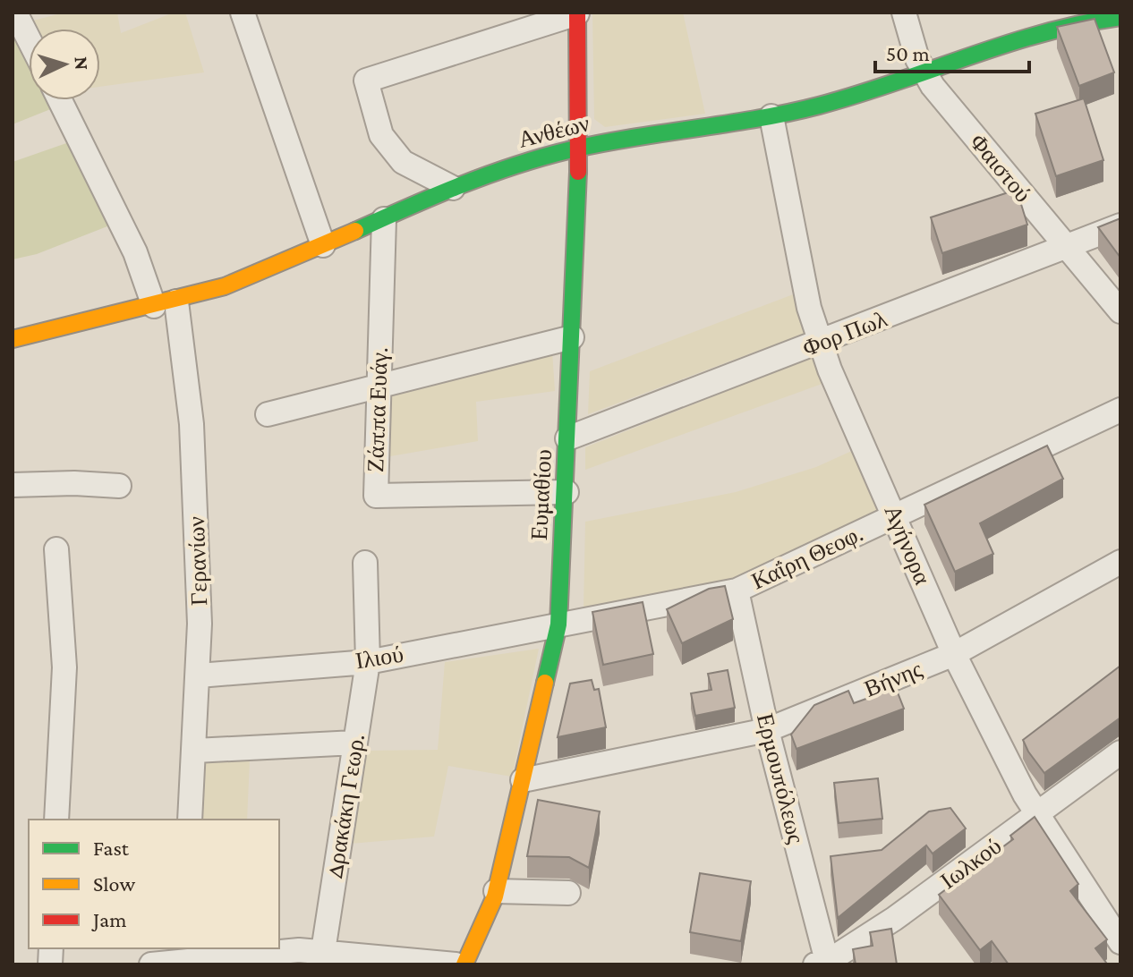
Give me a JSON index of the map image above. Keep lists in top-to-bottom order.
{
  "streets": {
    "street": [
      "Ανθέων",
      "Φαιστού",
      "Φορ Πωλ",
      "Ζάππα Ευάγ.",
      "Ευμαθίου",
      "Αγήνορα",
      "Καΐρη Θεοφ.",
      "Γερανίων",
      "Ιλιού",
      "Βήνης",
      "Ερμουπόλεως",
      "Δρακάκη Γεωρ.",
      "Ιωλκού"
    ]
  },
  "crossings": [
    ["Ανθέων", "Φαιστού"],
    ["Ανθέων", "Ζάππα Ευάγ."],
    ["Ανθέων", "Ευμαθίου"],
    ["Ανθέων", "Αγήνορα"],
    ["Ανθέων", "Γερανίων"],
    ["Φαιστού", "Φορ Πωλ"],
    ["Φορ Πωλ", "Ευμαθίου"],
    ["Φορ Πωλ", "Αγήνορα"],
    ["Ζάππα Ευάγ.", "Ευμαθίου"],
    ["Ευμαθίου", "Καΐρη Θεοφ."],
    ["Ευμαθίου", "Ιλιού"],
    ["Ευμαθίου", "Βήνης"],
    ["Αγήνορα", "Καΐρη Θεοφ."],
    ["Αγήνορα", "Βήνης"],
    ["Αγήνορα", "Ιωλκού"],
    ["Καΐρη Θεοφ.", "Ιλιού"],
    ["Καΐρη Θεοφ.", "Ερμουπόλεως"],
    ["Γερανίων", "Ιλιού"],
    ["Ιλιού", "Δρακάκη Γεωρ."],
    ["Βήνης", "Ερμουπόλεως"],
    ["Ερμουπόλεως", "Ιωλκού"]
  ],
  "legend": ["Fast", "Slow", "Jam"],
  "scale_bar": "50 m",
  "north": "right"
}
